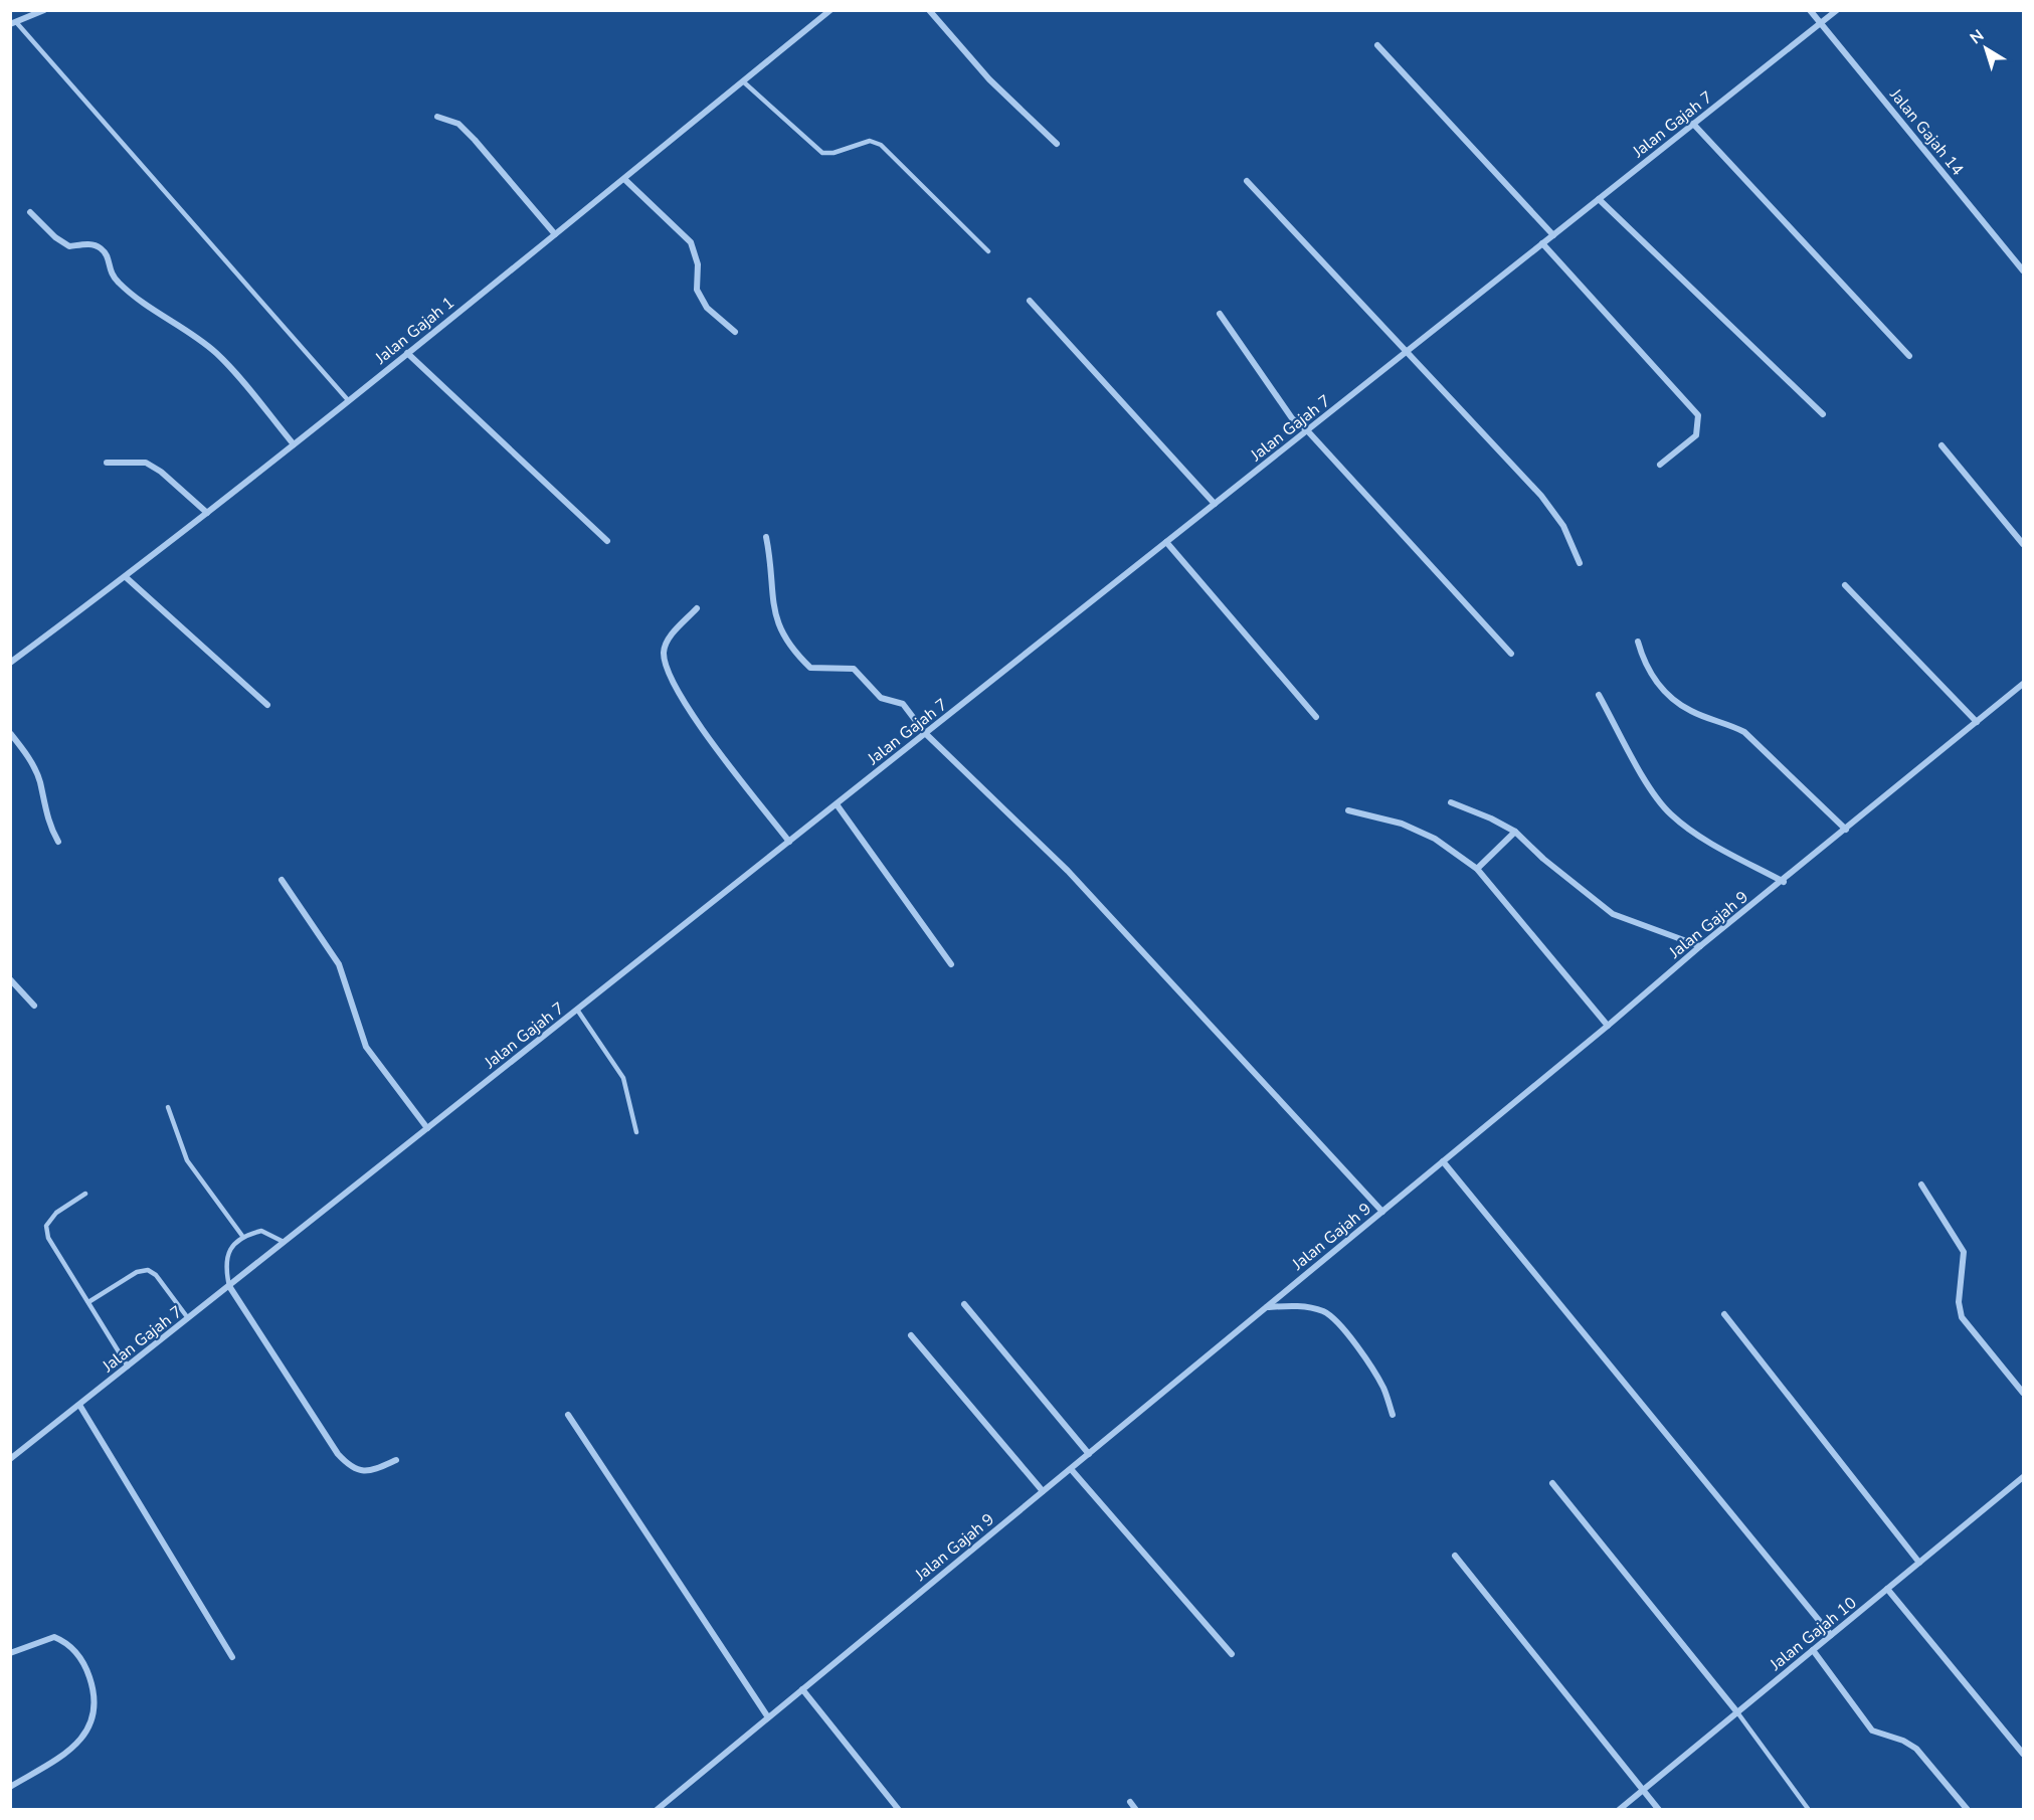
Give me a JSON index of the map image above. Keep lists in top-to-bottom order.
{
  "streets": {
    "street": [
      "Jalan Gajah 7",
      "Jalan Gajah 14",
      "Jalan Gajah 1",
      "Jalan Gajah 9",
      "Jalan Gajah 10"
    ]
  },
  "crossings": [
    ["Jalan Gajah 7", "Jalan Gajah 14"]
  ],
  "north": "top left"
}
